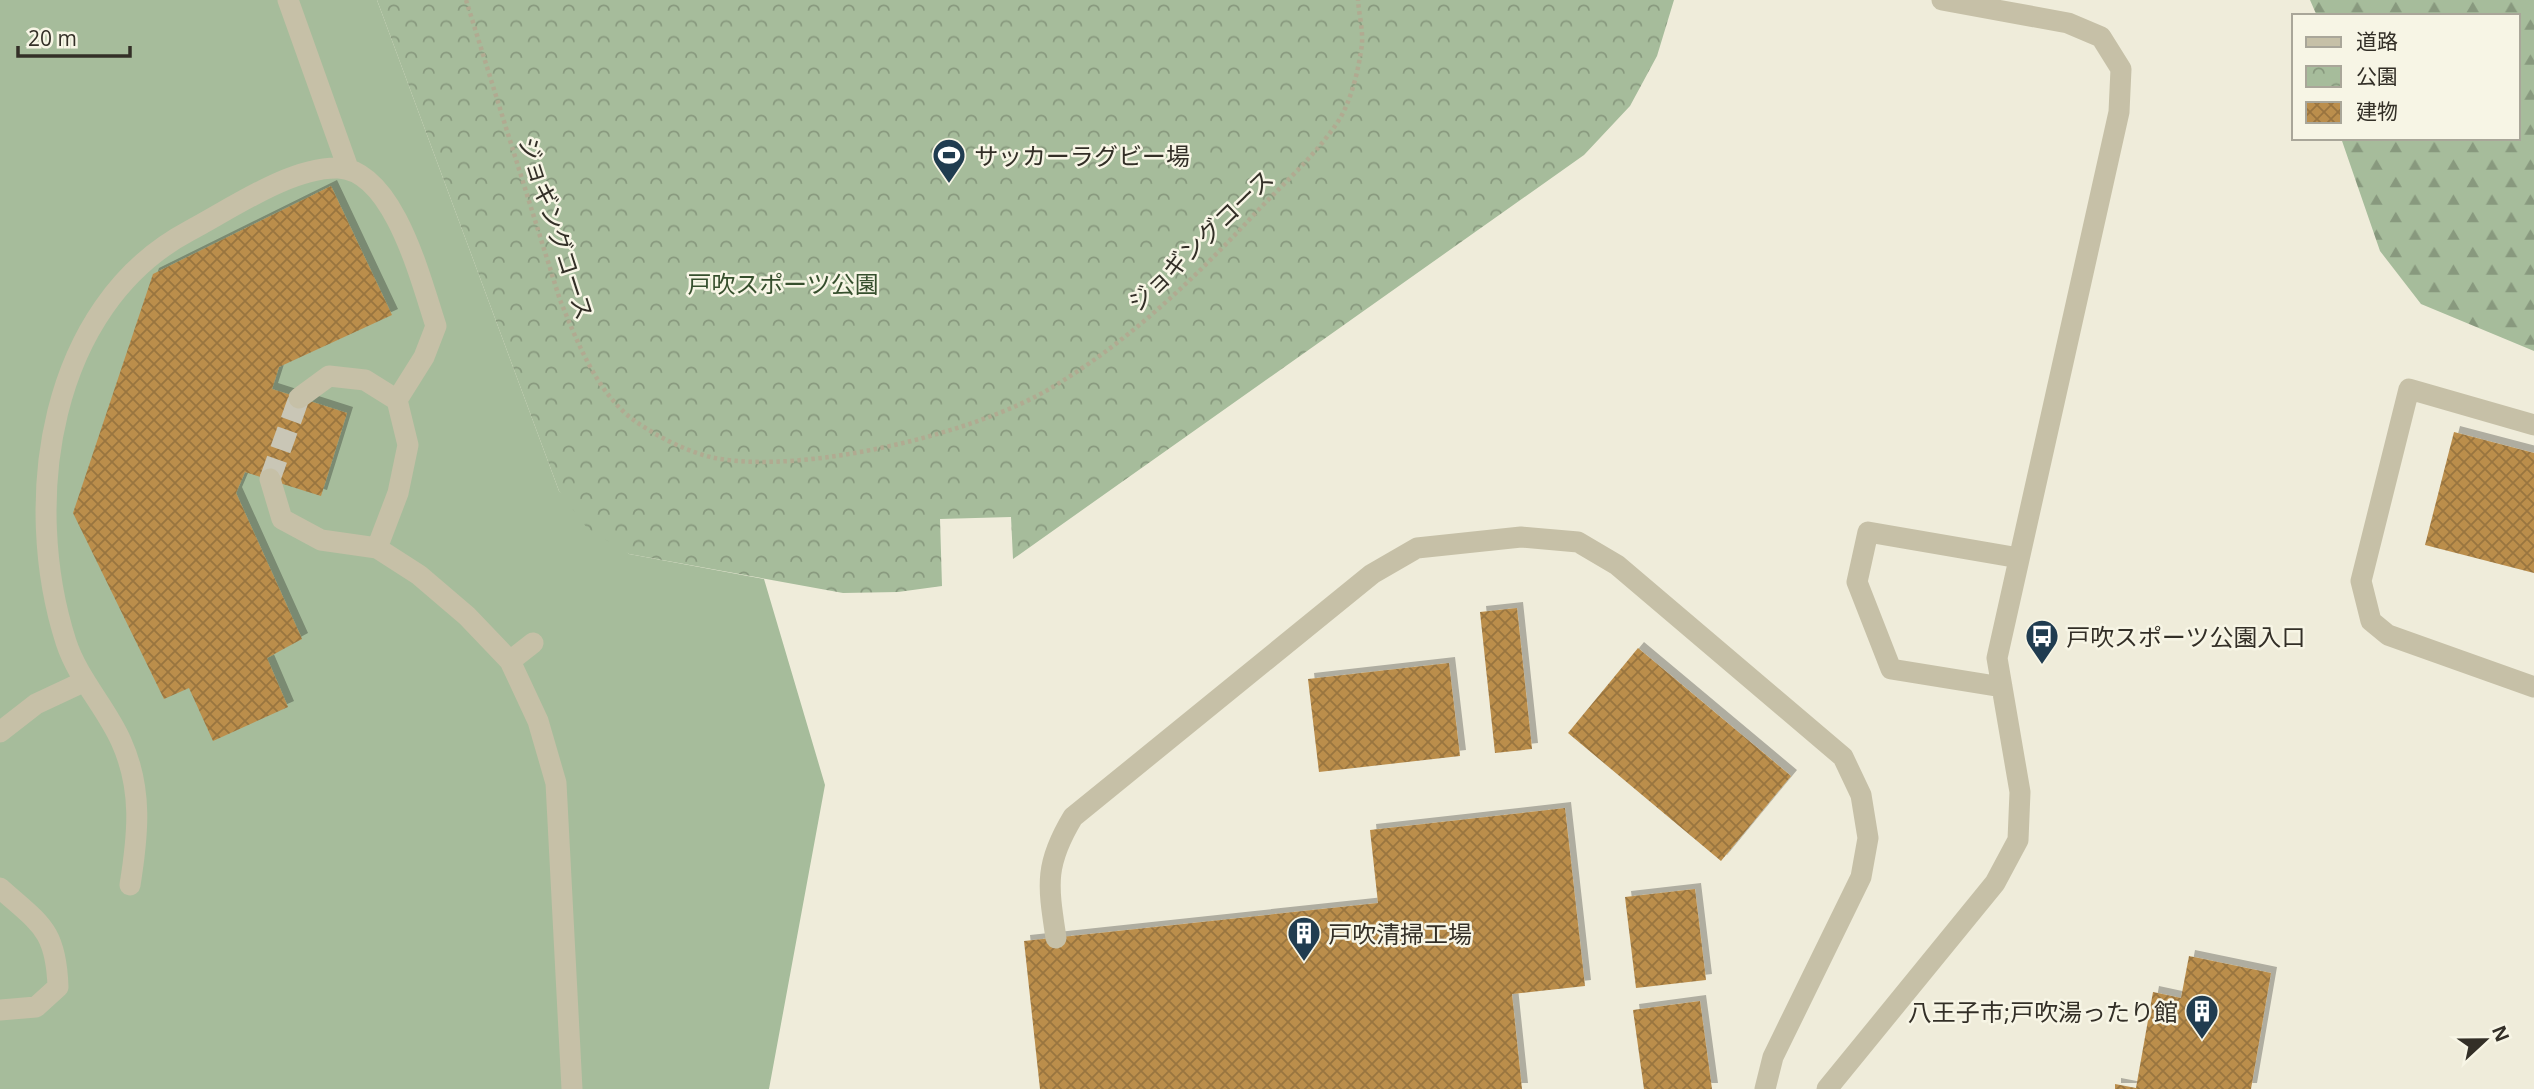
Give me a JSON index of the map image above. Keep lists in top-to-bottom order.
{
  "streets": {
    "path": ["ジョギングコース"]
  },
  "parks": ["戸吹スポーツ公園"],
  "places": {
    "sports": ["サッカーラグビー場"],
    "bus stop": ["戸吹スポーツ公園入口"],
    "building": ["戸吹清掃工場", "八王子市;戸吹湯ったり館"]
  },
  "legend": ["道路", "公園", "建物"],
  "scale_bar": "20 m",
  "north": "right"
}
